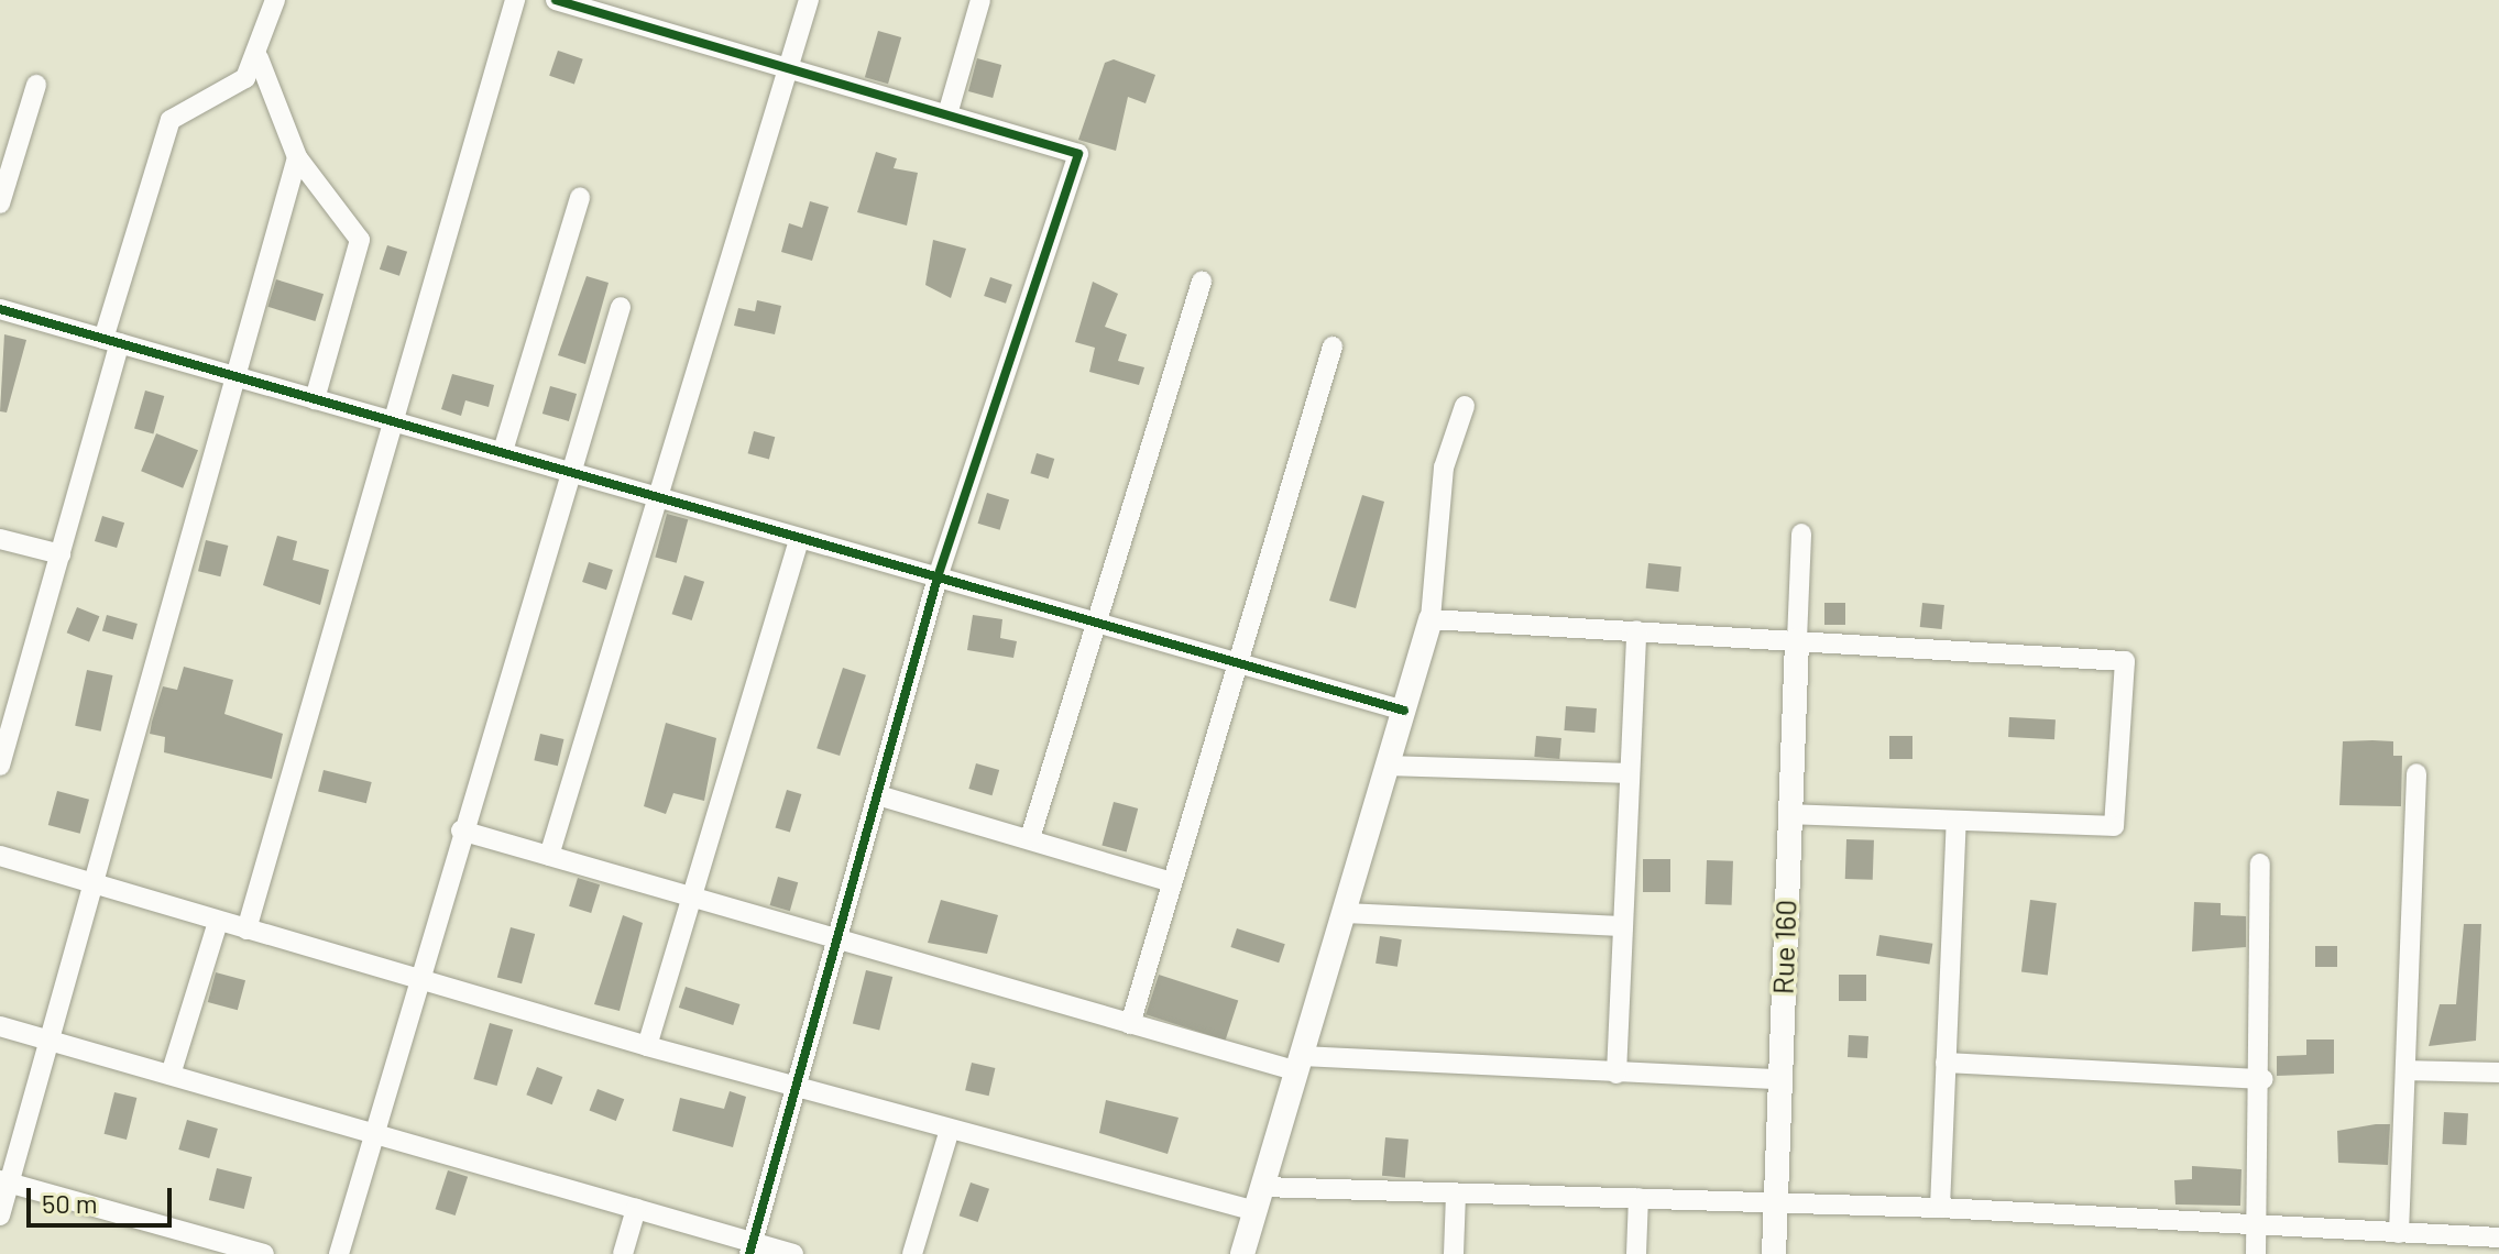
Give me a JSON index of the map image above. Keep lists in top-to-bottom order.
{
  "streets": {
    "street": ["Rue 160"]
  },
  "scale_bar": "50 m"
}
